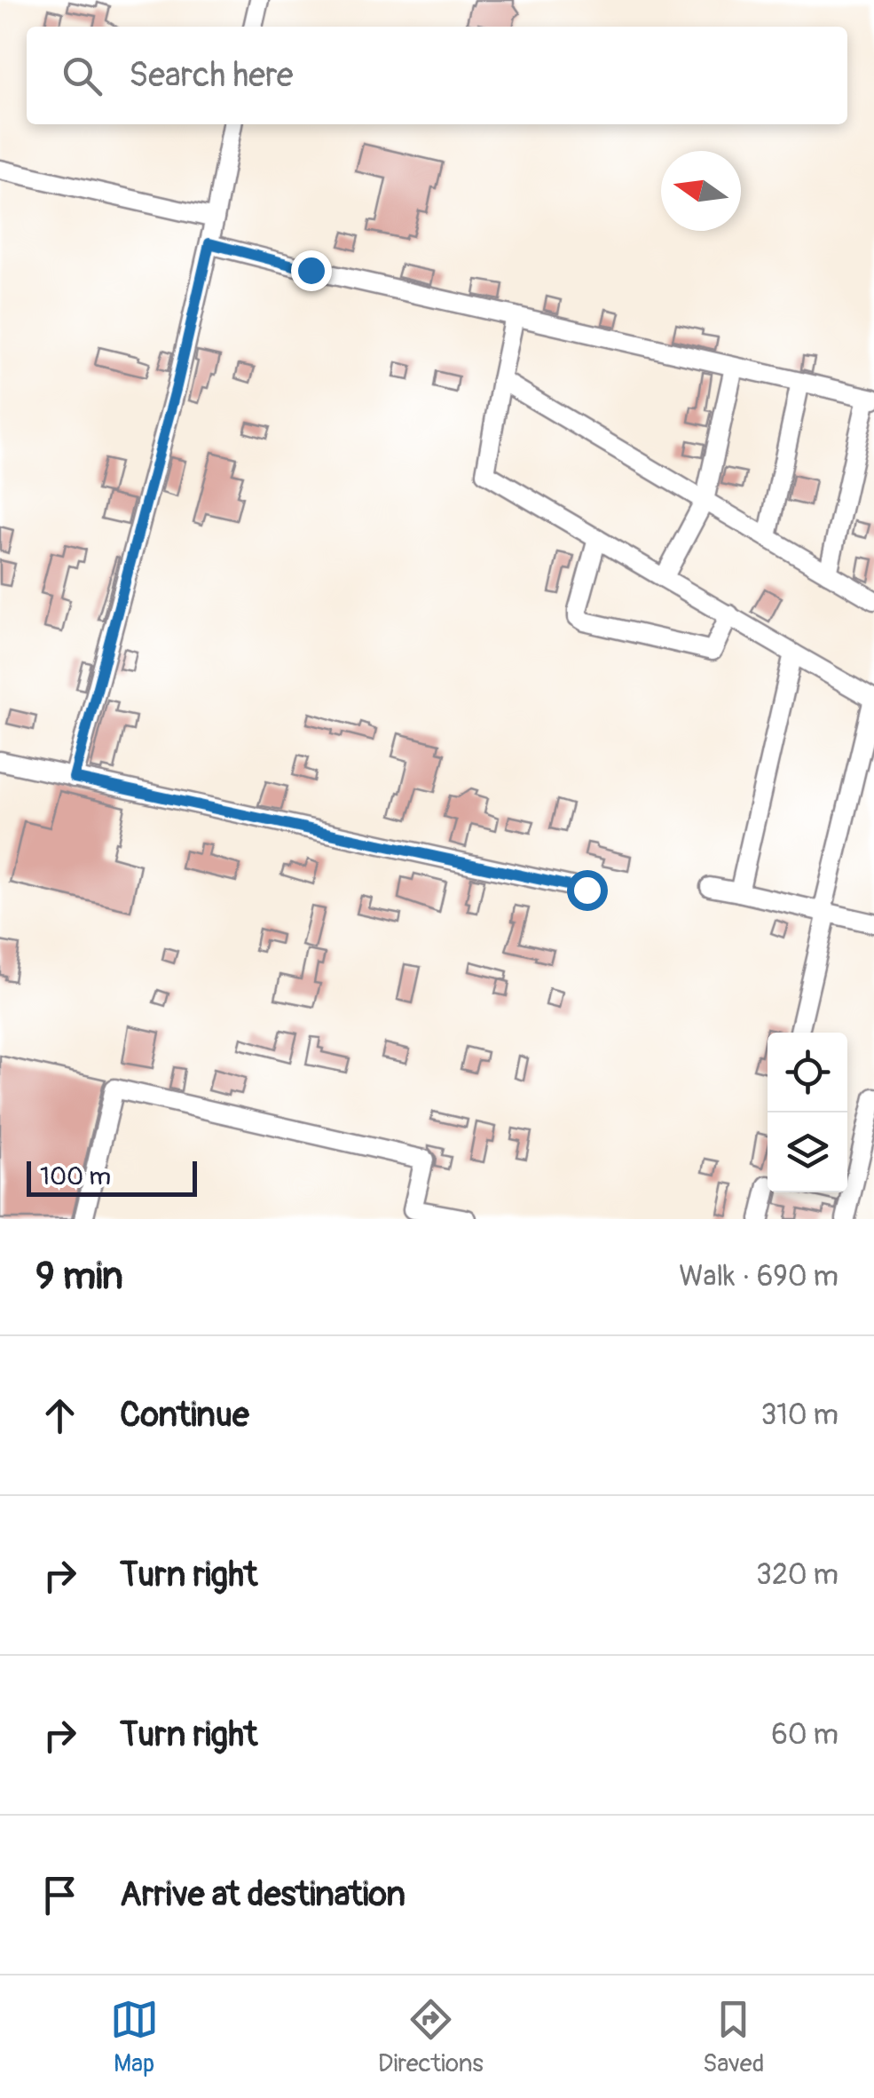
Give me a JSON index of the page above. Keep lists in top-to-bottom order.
{
  "scale_bar": "100 m",
  "north": "left",
  "page": {
    "search": "Search here",
    "scale": "100 m",
    "heading": ["9 min", "Walk · 690 m"],
    "list": [
      ["Continue", "310 m"],
      ["Turn right", "320 m"],
      ["Turn right", "60 m"],
      "Arrive at destination"
    ],
    "nav": ["Map", "Directions", "Saved"]
  }
}
